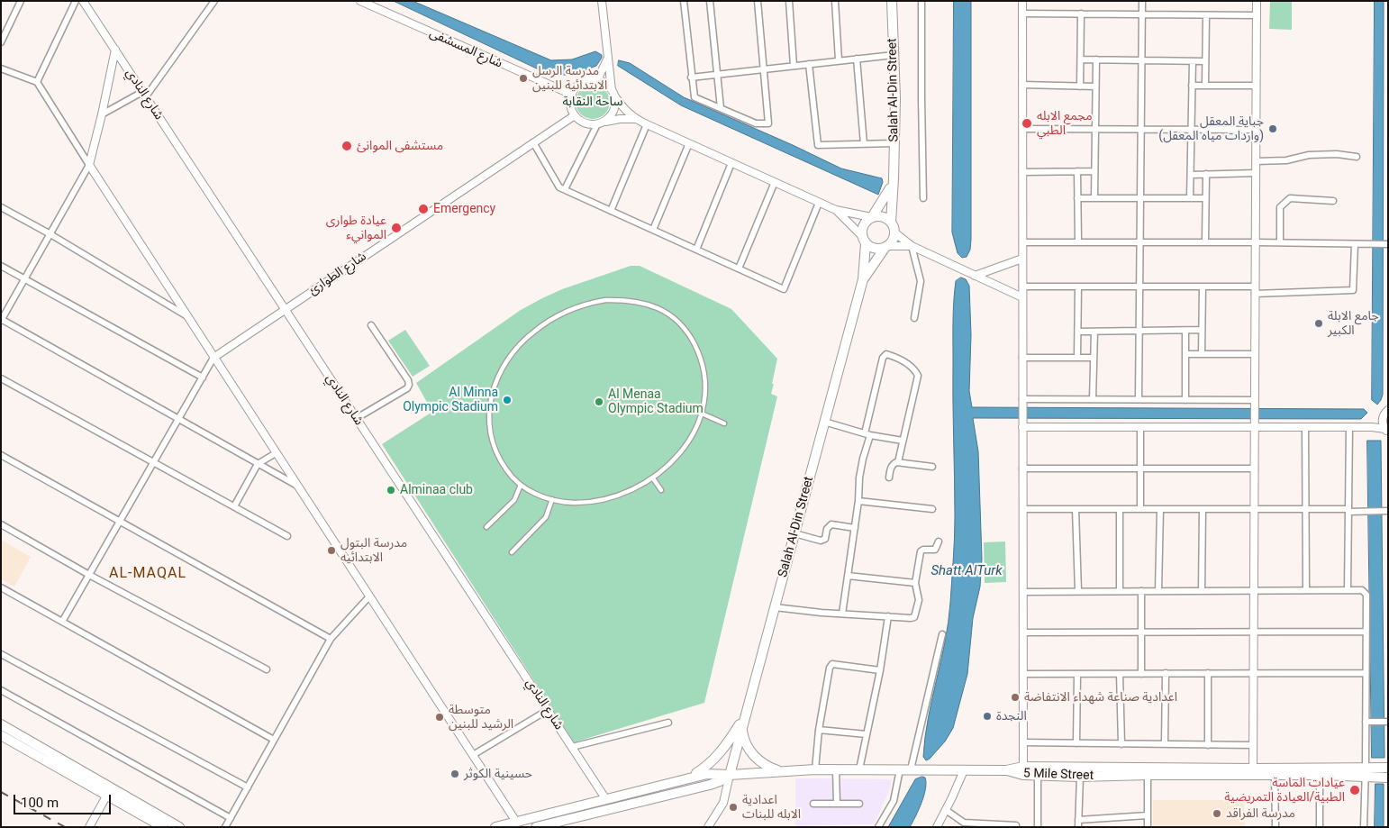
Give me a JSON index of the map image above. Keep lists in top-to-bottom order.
{
  "streets": {
    "main road": ["Salah Al-Din Street", "5 Mile Street"],
    "street": ["شارع المسشفى", "شارع النادي", "شارع الطوارئ"]
  },
  "crossings": [
    ["شارع المسشفى", "شارع الطوارئ"],
    ["Salah Al-Din Street", "5 Mile Street"],
    ["شارع النادي", "شارع الطوارئ"]
  ],
  "districts": ["AL-MAQAL"],
  "water": ["Shatt AlTurk"],
  "parks": ["ساحة النقابة"],
  "places": [
    "مدرسة الرسل الابتدائية للبنين",
    "مجمع الابله الطبي",
    "جباية المعقل (واردات مياه المعقل)",
    "مستشفى الموانئ",
    "Emergency",
    "عيادة طوارى الموانيء",
    "جامع الابلة الكبير",
    "Al Minna Olympic Stadium",
    "Al Menaa Olympic Stadium",
    "Alminaa club",
    "مدرسة البتول الابتدائيه",
    "اعدادية صناعة شهداء الانتفاضة",
    "النجدة",
    "متوسطة الرشيد للبنين",
    "حسينية الكوثر",
    "عيادات الماسة الطبية/العيادة التمريضية",
    "اعدادية الابله للبنات",
    "مدرسة الفراقد"
  ],
  "scale_bar": "100 m"
}
